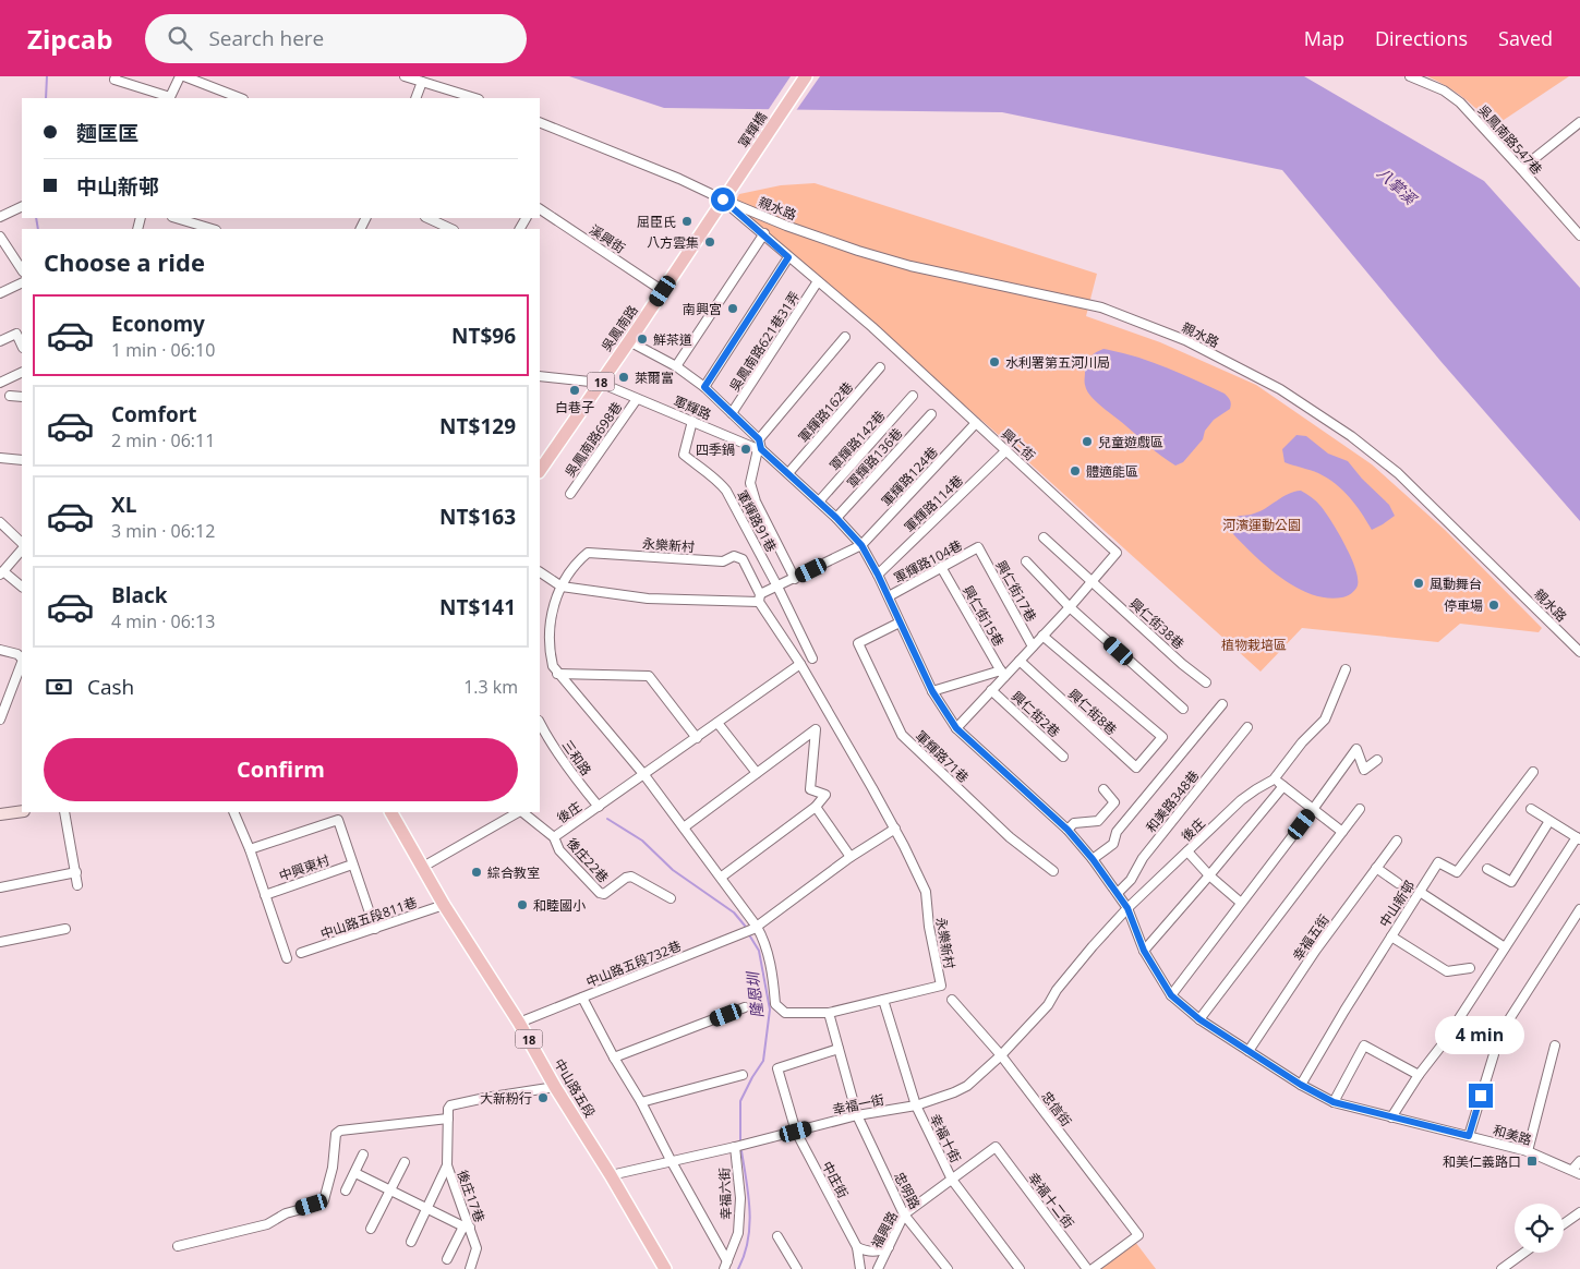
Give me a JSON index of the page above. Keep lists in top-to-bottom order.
{
  "streets": {
    "main road": [
      "軍輝橋",
      "吳鳳南路",
      "18",
      "中山路五段"
    ],
    "street": [
      "吳鳳南路547巷",
      "親水路",
      "溪興街",
      "吳鳳南路621巷31弄",
      "軍輝路",
      "軍輝路162巷",
      "吳鳳南路698巷",
      "軍輝路142巷",
      "興仁街",
      "軍輝路136巷",
      "軍輝路124巷",
      "軍輝路114巷",
      "軍輝路91巷",
      "永樂新村",
      "軍輝路104巷",
      "興仁街17巷",
      "興仁街15巷",
      "興仁街38巷",
      "興仁街8巷",
      "興仁街2巷",
      "軍輝路71巷",
      "三和路",
      "和美路348巷",
      "後庄",
      "後庄22巷",
      "中興東村",
      "中山新邨",
      "中山路五段811巷",
      "幸福五街",
      "中山路五段732巷",
      "幸福一街",
      "忠信街",
      "和美路",
      "幸福十街",
      "中庄街",
      "忠明路",
      "幸福六街",
      "後庄17巷",
      "幸福十二街",
      "福興路"
    ]
  },
  "crossings": [
    ["軍輝橋", "親水路"],
    ["軍輝橋", "吳鳳南路"],
    ["軍輝橋", "興仁街"],
    ["親水路", "吳鳳南路"],
    ["親水路", "興仁街"],
    ["溪興街", "吳鳳南路"],
    ["吳鳳南路", "軍輝路"],
    ["吳鳳南路", "興仁街"],
    ["吳鳳南路621巷31弄", "興仁街"],
    ["軍輝路", "軍輝路162巷"],
    ["軍輝路", "吳鳳南路698巷"],
    ["軍輝路", "軍輝路142巷"],
    ["軍輝路", "興仁街"],
    ["軍輝路", "軍輝路136巷"],
    ["軍輝路", "軍輝路124巷"],
    ["軍輝路", "軍輝路114巷"],
    ["軍輝路", "軍輝路91巷"],
    ["軍輝路", "軍輝路104巷"],
    ["軍輝路", "軍輝路71巷"],
    ["軍輝路", "和美路348巷"],
    ["軍輝路", "和美路"],
    ["興仁街", "軍輝路124巷"],
    ["興仁街", "軍輝路114巷"],
    ["興仁街", "興仁街17巷"],
    ["興仁街", "興仁街15巷"],
    ["興仁街", "興仁街38巷"],
    ["興仁街", "興仁街8巷"],
    ["興仁街", "興仁街2巷"],
    ["永樂新村", "中山路五段732巷"],
    ["永樂新村", "幸福十街"],
    ["軍輝路104巷", "興仁街17巷"],
    ["軍輝路104巷", "興仁街15巷"],
    ["三和路", "後庄"],
    ["和美路348巷", "和美路"],
    ["後庄", "後庄22巷"],
    ["後庄", "幸福一街"],
    ["後庄", "和美路"],
    ["後庄22巷", "中山路五段"],
    ["中山新邨", "和美路"],
    ["中山路五段811巷", "中山路五段"],
    ["幸福五街", "和美路"],
    ["中山路五段732巷", "中山路五段"],
    ["中山路五段", "幸福一街"],
    ["幸福一街", "忠信街"],
    ["幸福一街", "幸福十街"],
    ["幸福一街", "中庄街"],
    ["幸福一街", "忠明路"],
    ["幸福一街", "幸福六街"],
    ["幸福十街", "福興路"],
    ["忠明路", "福興路"],
    ["幸福十二街", "福興路"]
  ],
  "water": ["八掌溪", "隆恩圳"],
  "parks": ["河濱運動公園", "植物栽培區"],
  "places": {
    "other": [
      "屈臣氏",
      "八方雲集",
      "南興宮",
      "鮮茶道",
      "水利署第五河川局",
      "萊爾富",
      "白巷子",
      "兒童遊戲區",
      "四季鍋",
      "體適能區",
      "風動舞台",
      "停車場",
      "綜合教室",
      "和睦國小",
      "大新粉行"
    ],
    "transit": ["和美仁義路口"]
  },
  "page": {
    "header": "Zipcab",
    "search": "Search here",
    "nav": ["Map", "Directions", "Saved"],
    "banner": ["麵匡匡", "中山新邨"],
    "heading": "Choose a ride",
    "list": [
      {
        "name": "Economy",
        "note": "1 min · 06:10",
        "value": "NT$96"
      },
      {
        "name": "Comfort",
        "note": "2 min · 06:11",
        "value": "NT$129"
      },
      {
        "name": "XL",
        "note": "3 min · 06:12",
        "value": "NT$163"
      },
      {
        "name": "Black",
        "note": "4 min · 06:13",
        "value": "NT$141"
      }
    ],
    "pay": ["Cash", "1.3 km"],
    "buttons": "Confirm",
    "bubble": "4 min"
  }
}
